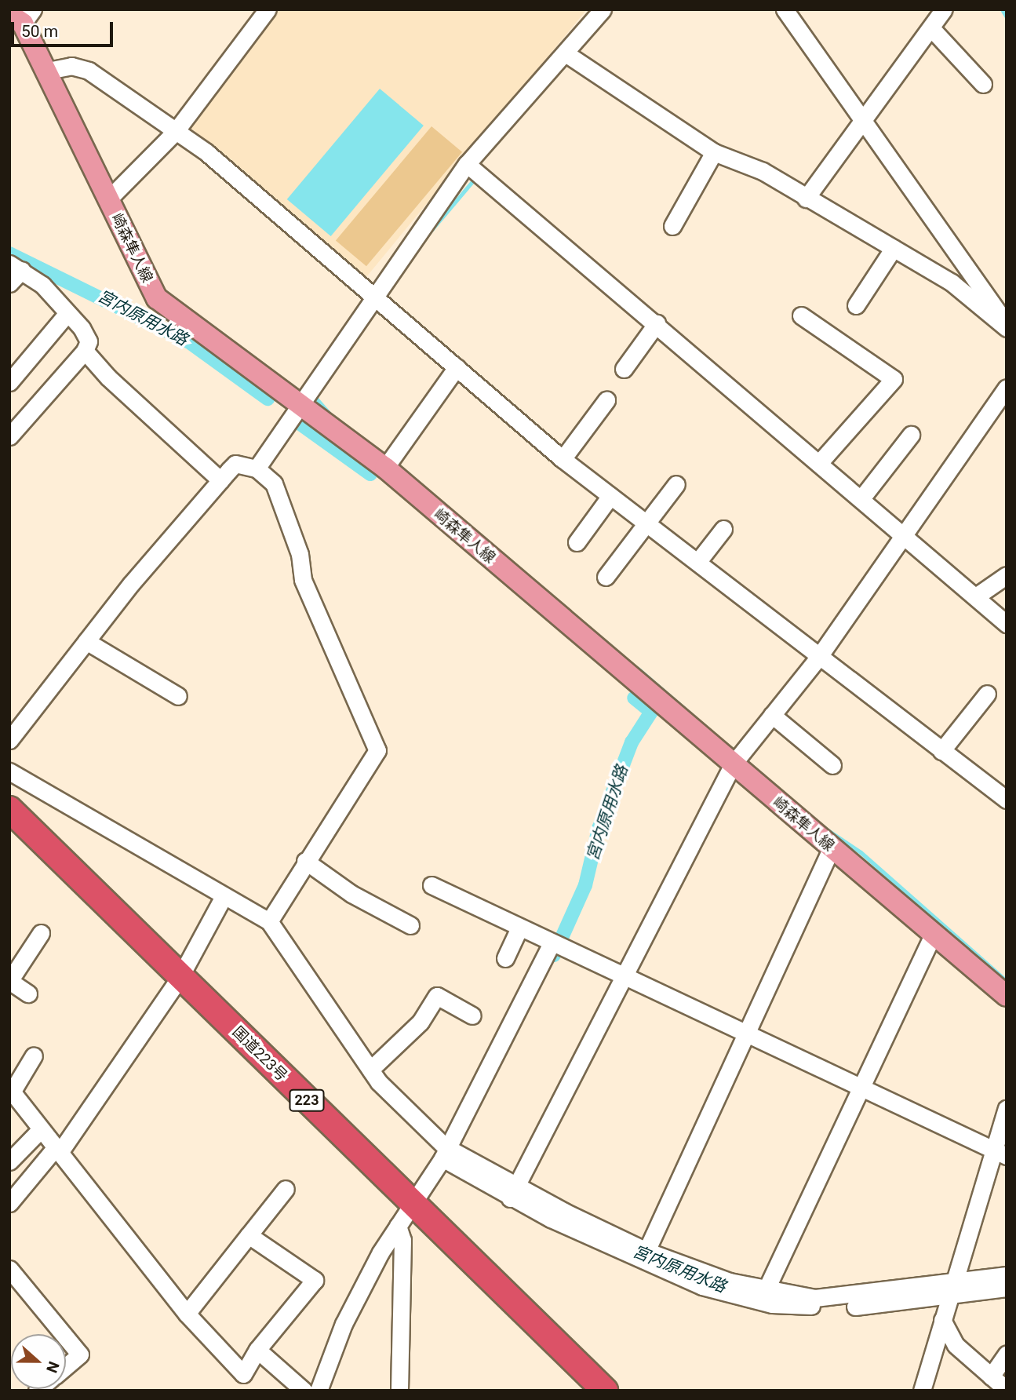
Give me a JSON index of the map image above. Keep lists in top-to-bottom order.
{
  "streets": {
    "highway": ["国道223号", "223"],
    "main road": ["崎森隼人線"]
  },
  "water": ["宮内原用水路"],
  "scale_bar": "50 m",
  "north": "right"
}
